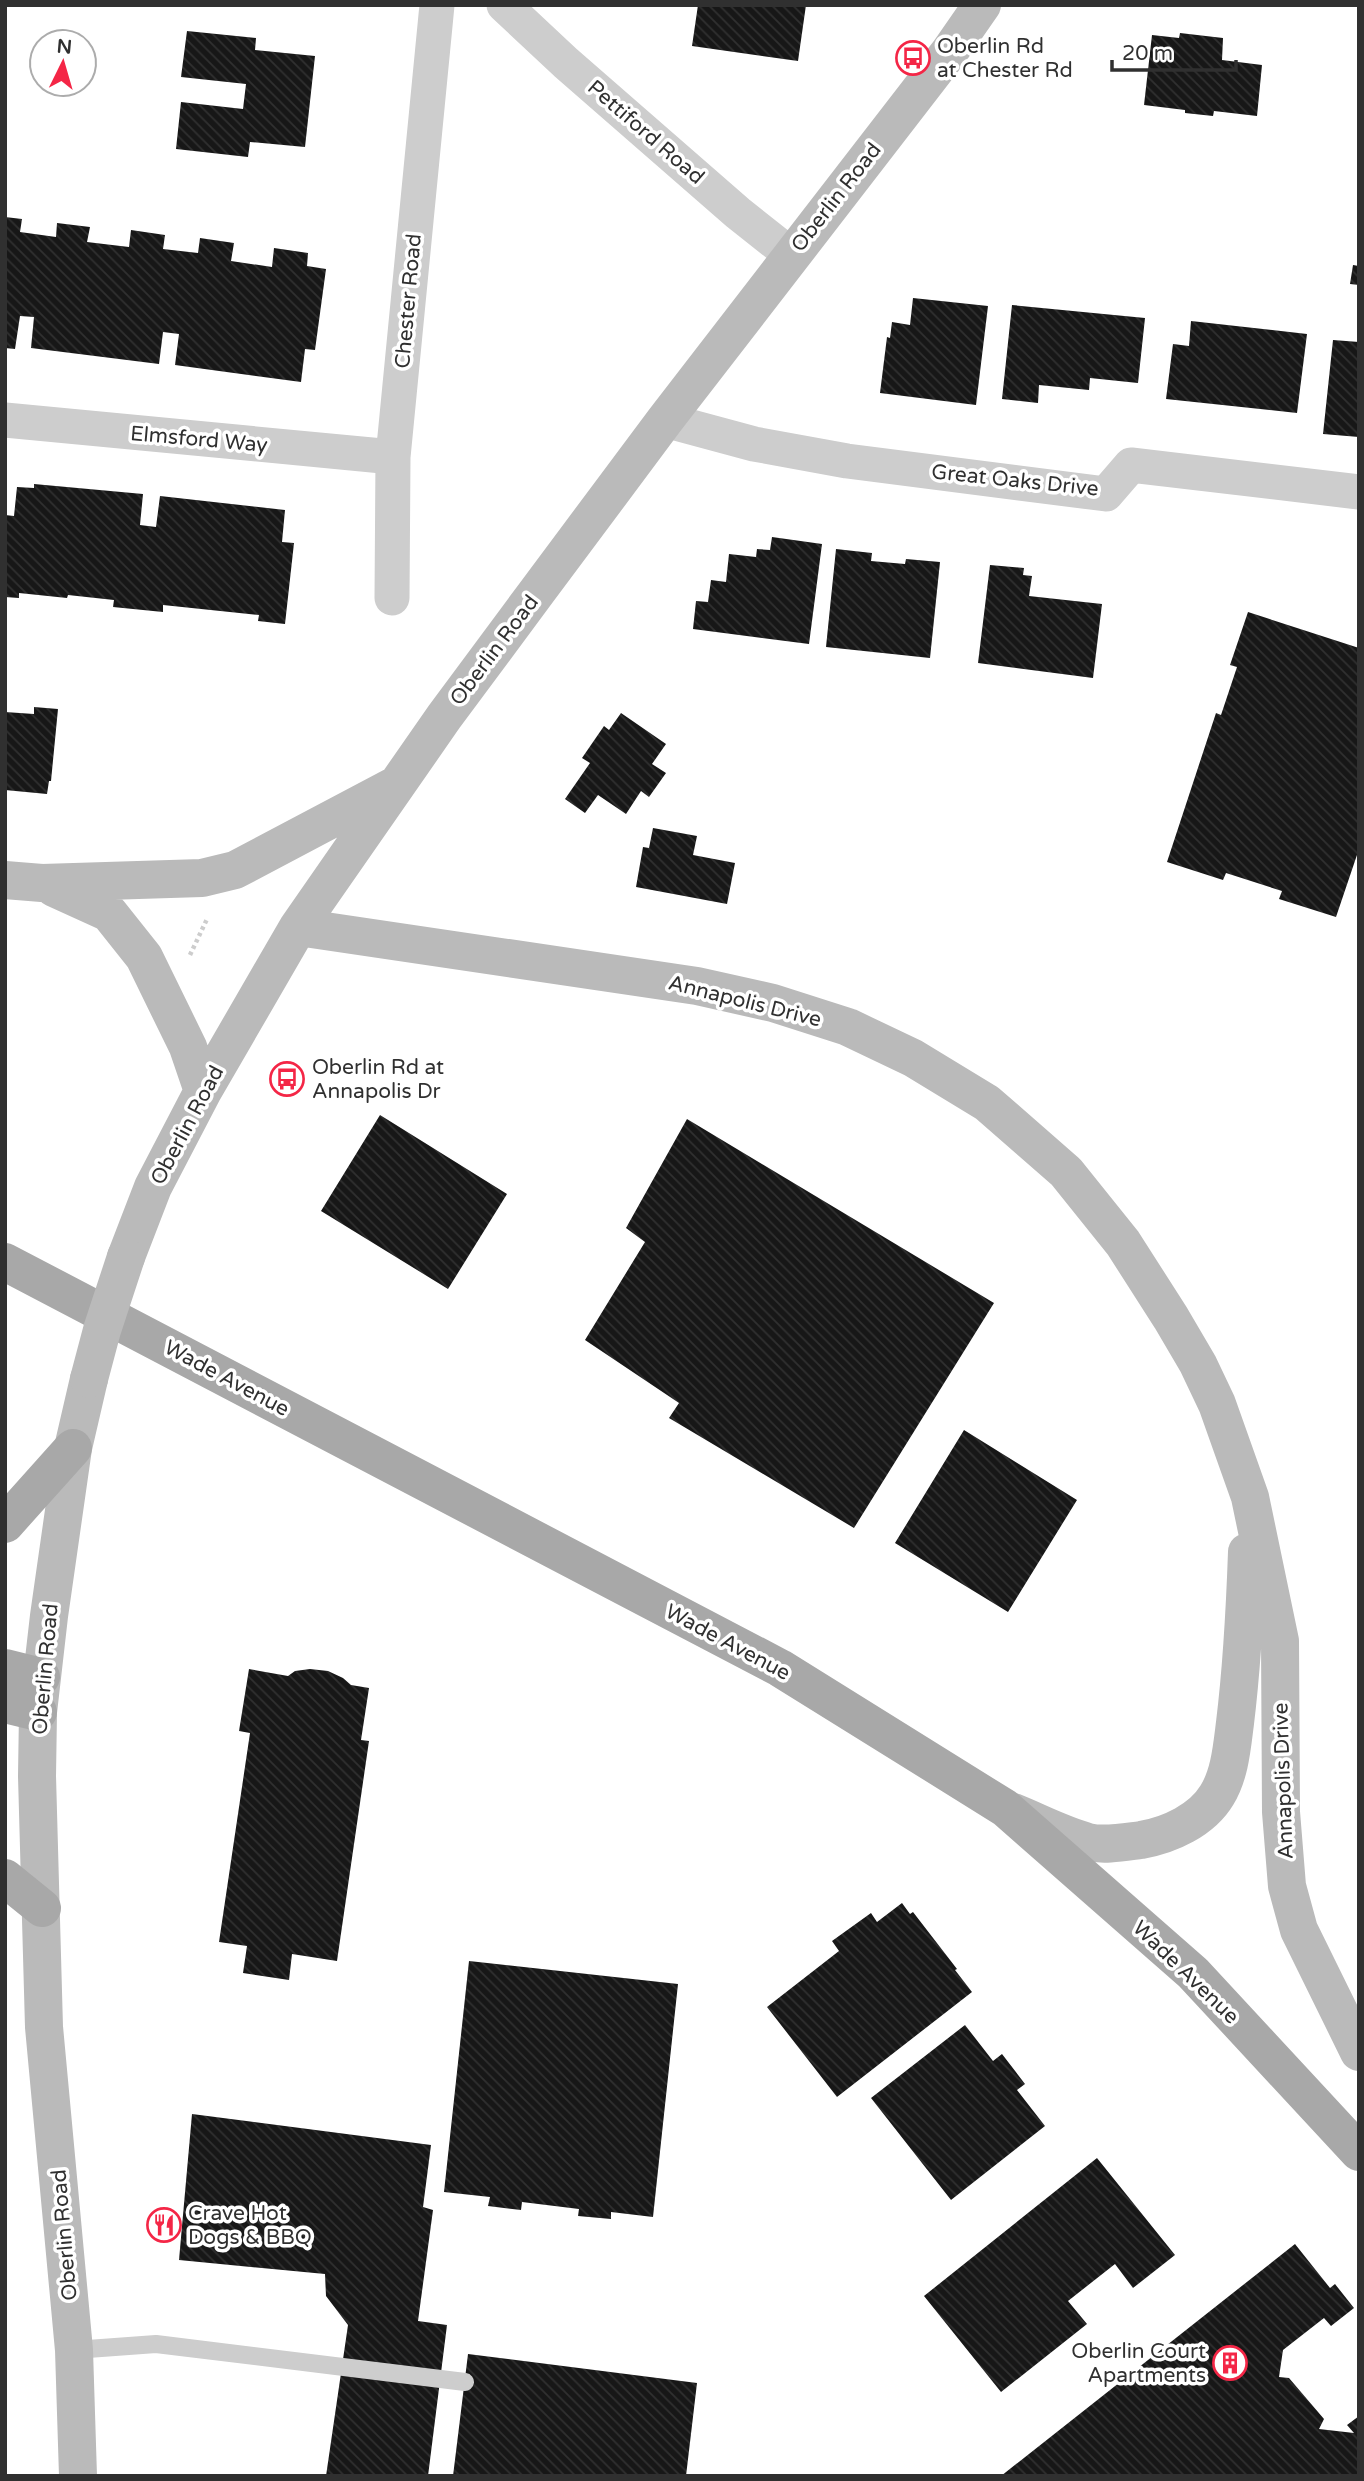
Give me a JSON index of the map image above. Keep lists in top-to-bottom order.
{
  "streets": {
    "main road": ["Oberlin Road", "Annapolis Drive", "Wade Avenue"],
    "street": [
      "Pettiford Road",
      "Chester Road",
      "Elmsford Way",
      "Great Oaks Drive"
    ]
  },
  "crossings": [
    ["Pettiford Road", "Oberlin Road"],
    ["Oberlin Road", "Great Oaks Drive"],
    ["Oberlin Road", "Annapolis Drive"],
    ["Chester Road", "Elmsford Way"],
    ["Annapolis Drive", "Wade Avenue"]
  ],
  "places": {
    "bus stop": ["Oberlin Rd at Chester Rd", "Oberlin Rd at Annapolis Dr"],
    "restaurant": ["Crave Hot Dogs & BBQ"],
    "building": ["Oberlin Court Apartments"]
  },
  "scale_bar": "20 m",
  "north": "top"
}
